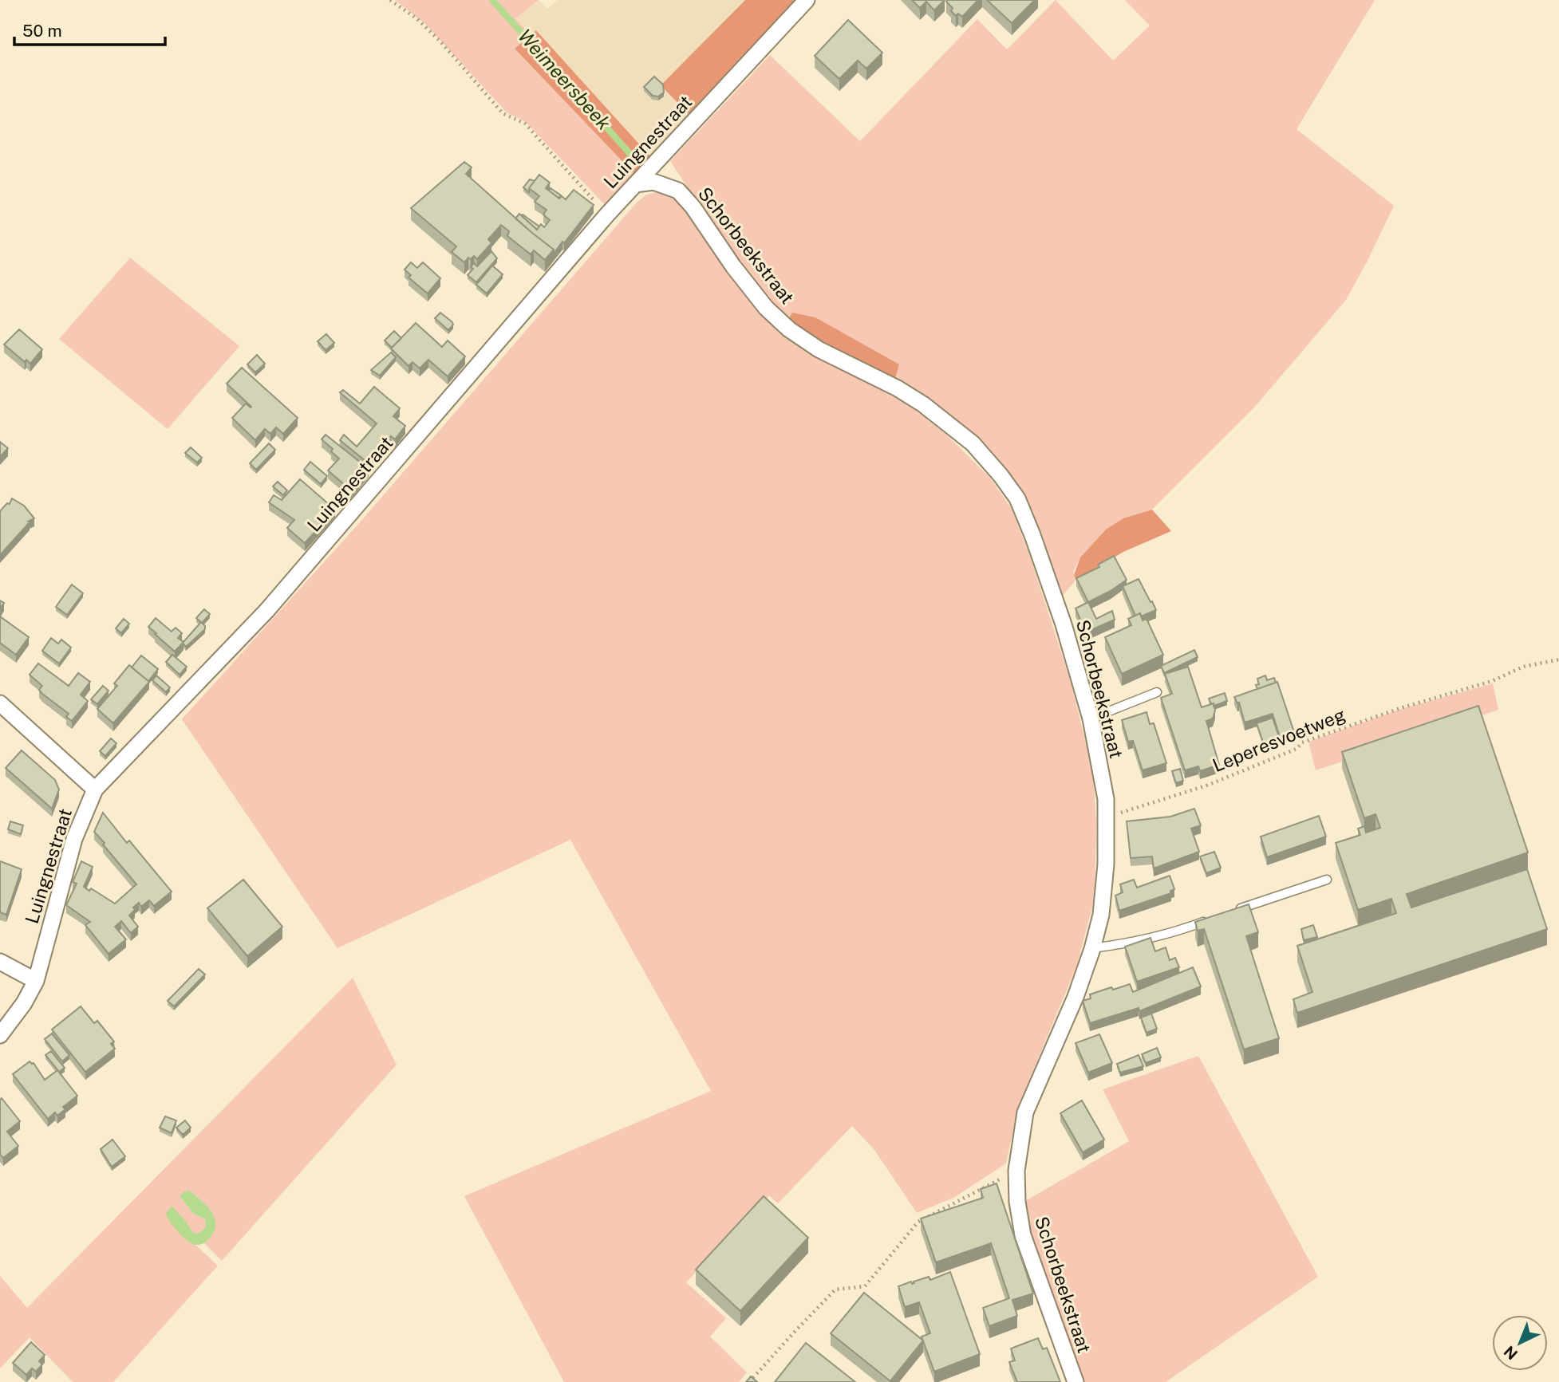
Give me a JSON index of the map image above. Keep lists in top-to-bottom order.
{
  "streets": {
    "street": ["Luingnestraat", "Schorbeekstraat"],
    "path": ["Leperesvoetweg"]
  },
  "crossings": [
    ["Luingnestraat", "Schorbeekstraat"],
    ["Schorbeekstraat", "Leperesvoetweg"]
  ],
  "water": ["Weimeersbeek"],
  "scale_bar": "50 m",
  "north": "bottom left"
}
